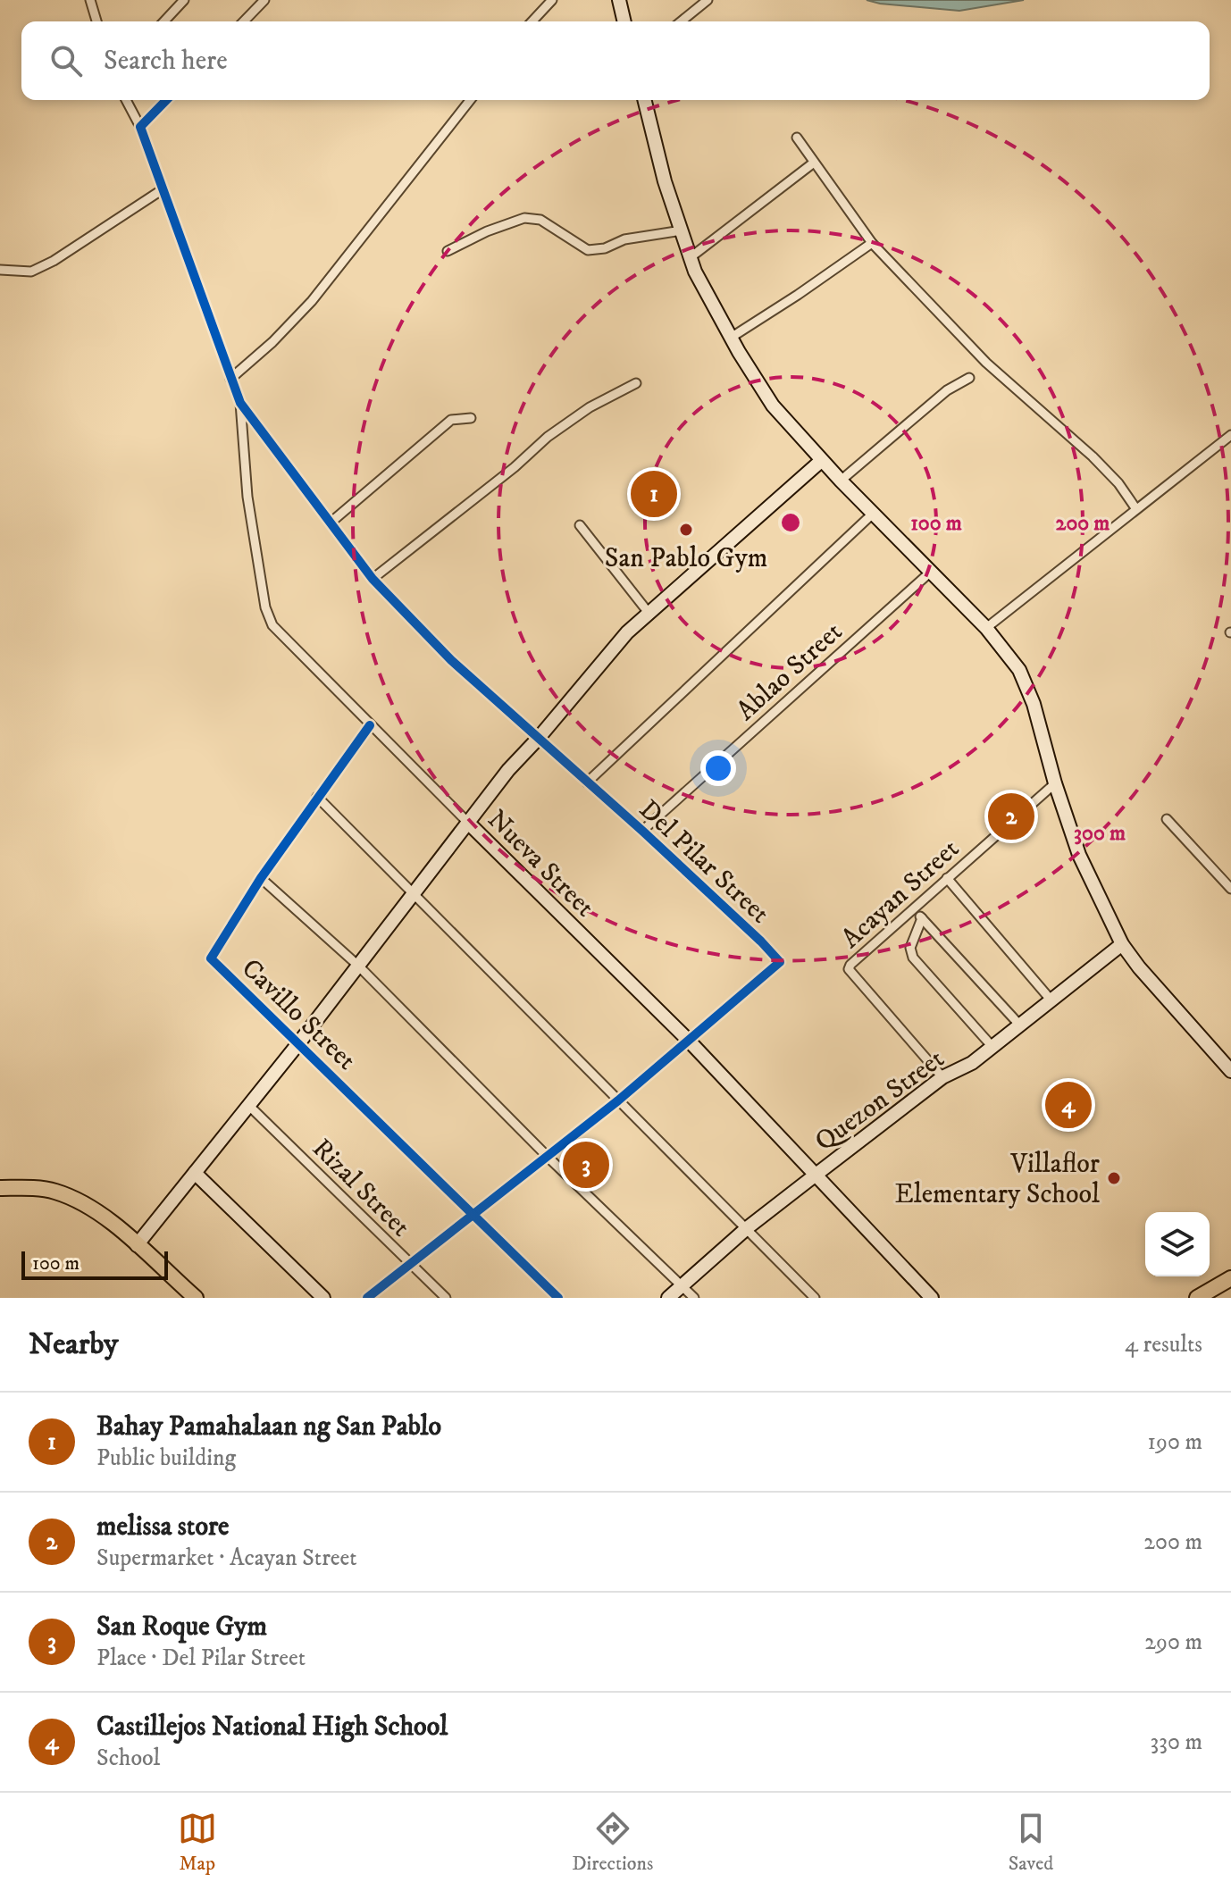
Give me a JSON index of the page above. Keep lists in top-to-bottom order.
{
  "streets": {
    "main road": ["Nueva Street", "Quezon Street"],
    "street": [
      "Ablao Street",
      "Del Pilar Street",
      "Acayan Street",
      "Cavillo Street",
      "Rizal Street"
    ]
  },
  "crossings": [
    ["Ablao Street", "Del Pilar Street"],
    ["Del Pilar Street", "Nueva Street"],
    ["Del Pilar Street", "Cavillo Street"],
    ["Del Pilar Street", "Rizal Street"],
    ["Nueva Street", "Cavillo Street"],
    ["Nueva Street", "Quezon Street"],
    ["Acayan Street", "Quezon Street"]
  ],
  "places": ["San Pablo Gym", "Villaflor Elementary School"],
  "scale_bar": "100 m",
  "page": {
    "search": "Search here",
    "pins": [
      "1",
      "2",
      "4",
      "3"
    ],
    "scale": "100 m",
    "heading": ["Nearby", "4 results"],
    "list": [
      {
        "mark": "1",
        "name": "Bahay Pamahalaan ng San Pablo",
        "note": "Public building",
        "value": "190 m"
      },
      {
        "mark": "2",
        "name": "melissa store",
        "note": "Supermarket · Acayan Street",
        "value": "200 m"
      },
      {
        "mark": "3",
        "name": "San Roque Gym",
        "note": "Place · Del Pilar Street",
        "value": "290 m"
      },
      {
        "mark": "4",
        "name": "Castillejos National High School",
        "note": "School",
        "value": "330 m"
      }
    ],
    "nav": ["Map", "Directions", "Saved"]
  },
  "rings": ["100 m", "200 m", "300 m"]
}
